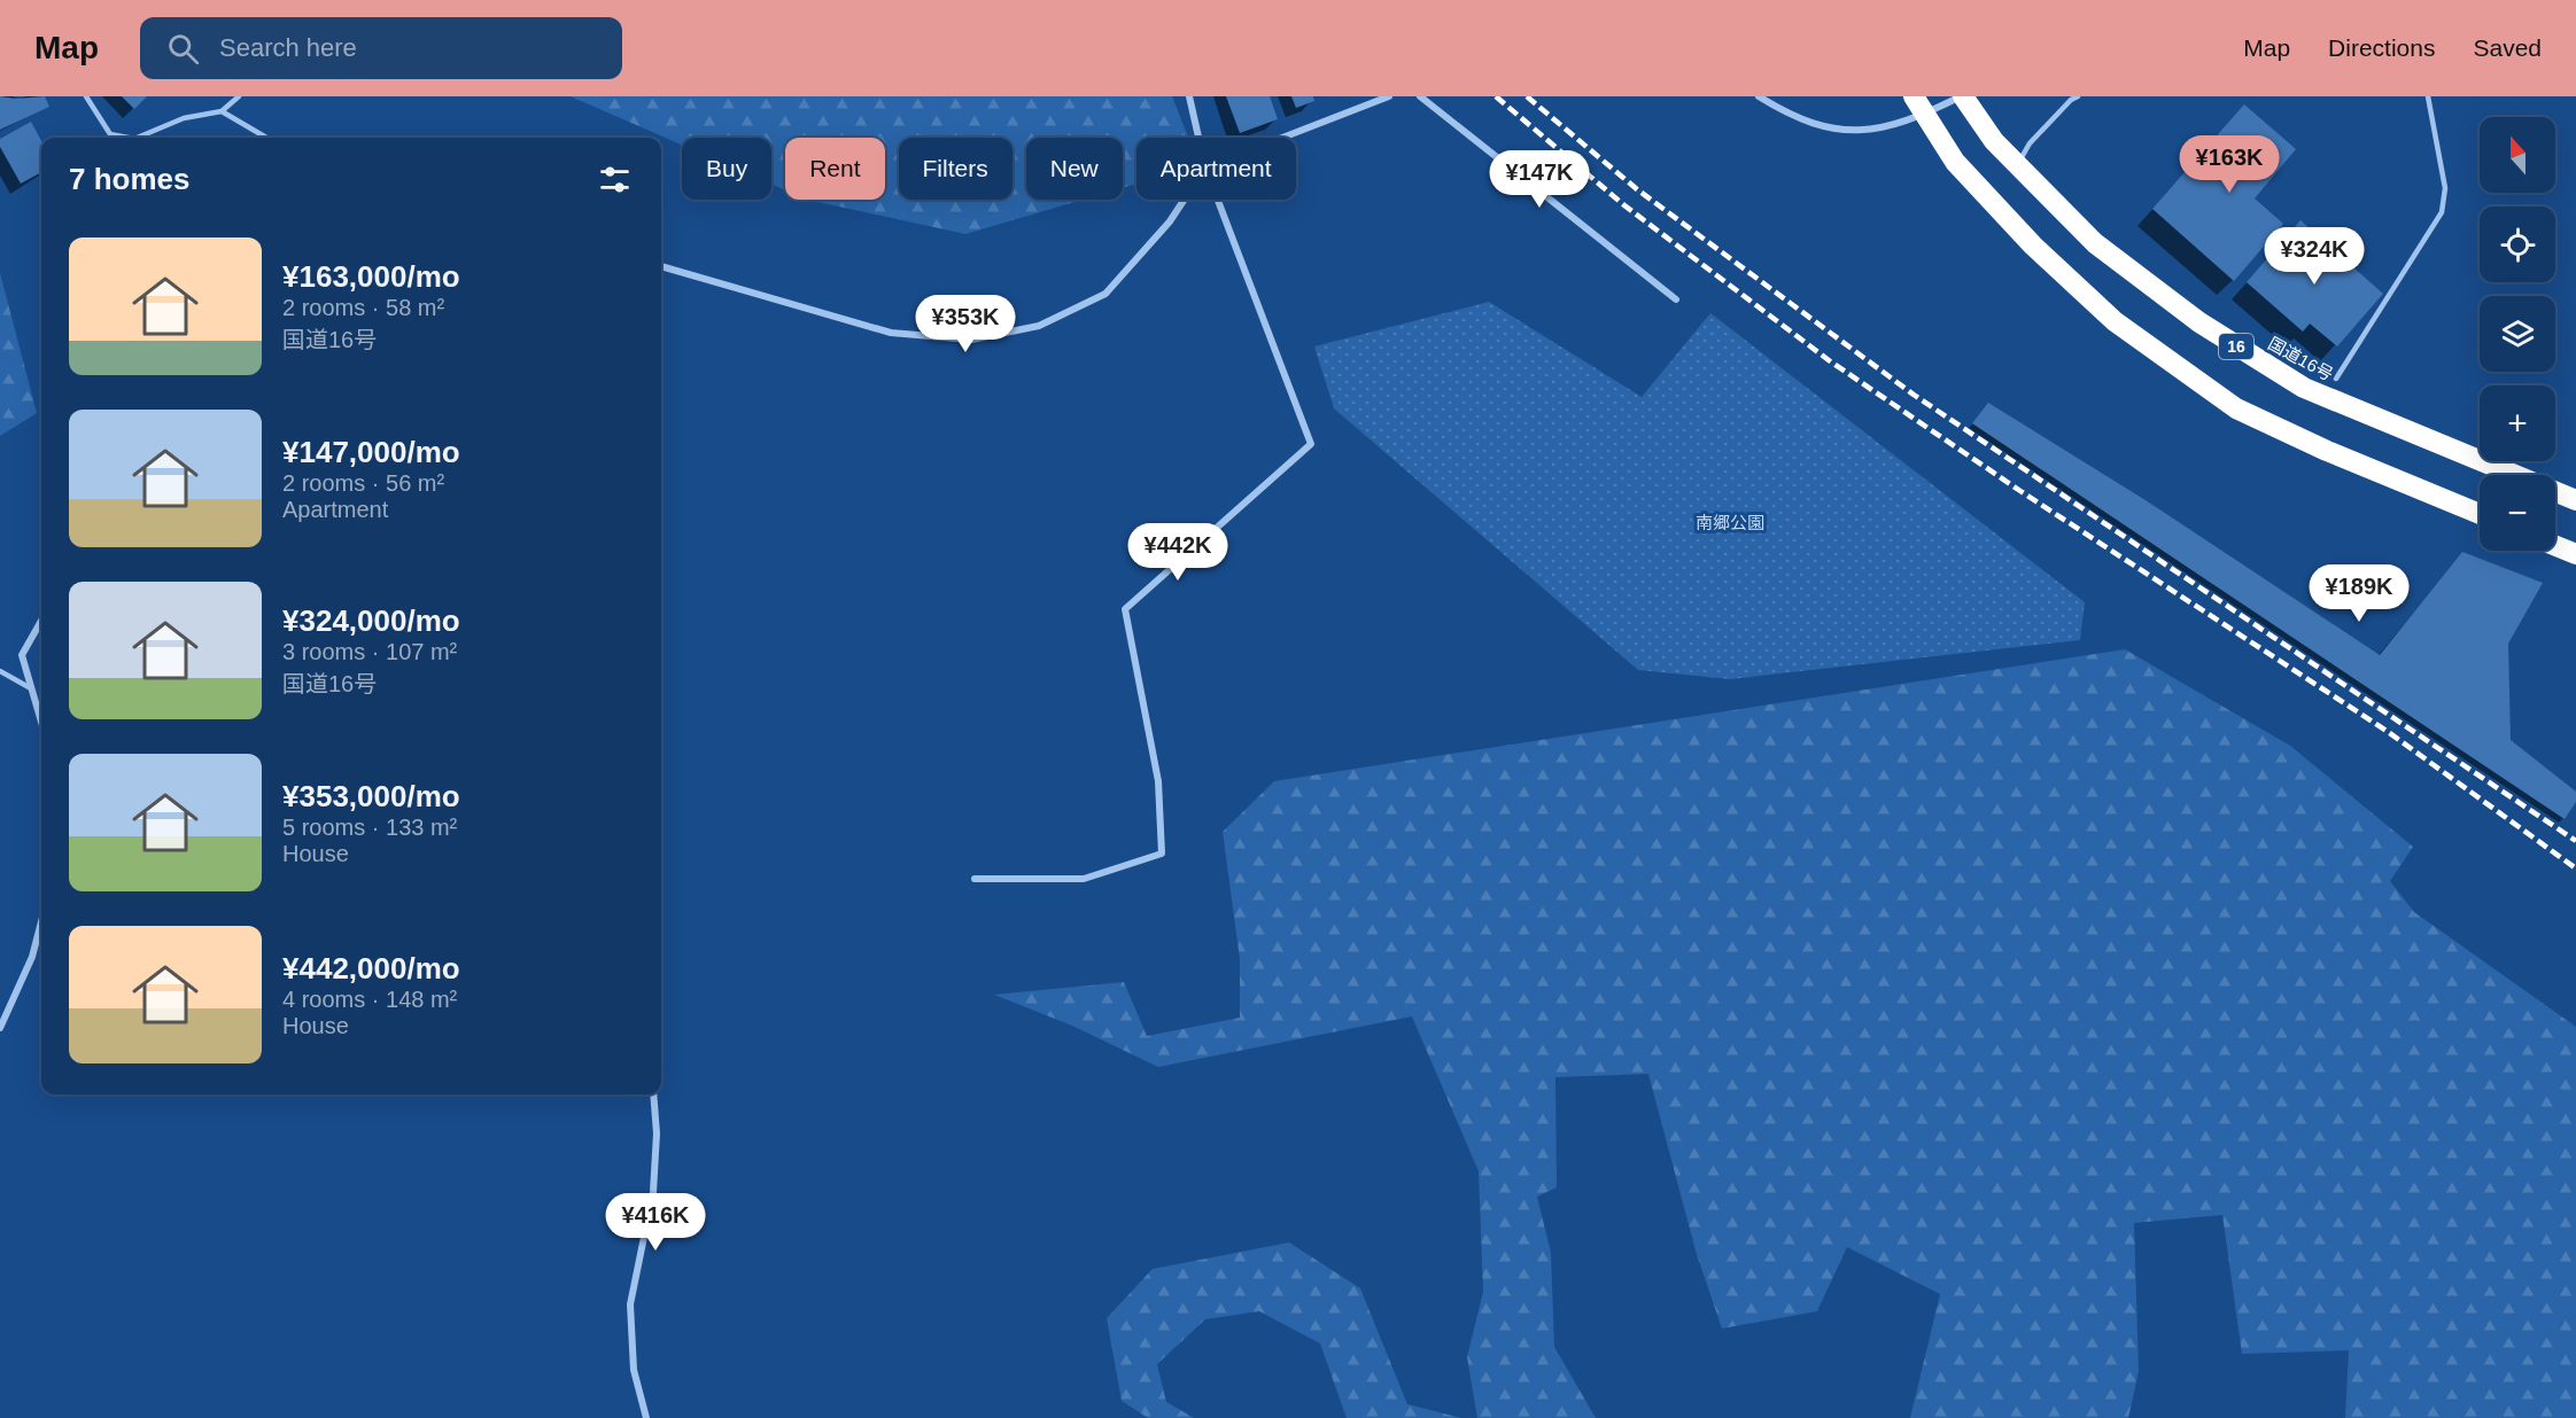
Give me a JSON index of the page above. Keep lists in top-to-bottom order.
{
  "streets": {
    "highway": ["16", "国道16号"]
  },
  "parks": ["南郷公園"],
  "north": "top",
  "page": {
    "header": "Map",
    "search": "Search here",
    "nav": ["Map", "Directions", "Saved"],
    "map_buttons": ["+", "−"],
    "price": [
      "¥163K",
      "¥147K",
      "¥324K",
      "¥353K",
      "¥442K",
      "¥189K",
      "¥416K"
    ],
    "chip": [
      "Buy",
      "Rent",
      "Filters",
      "New",
      "Apartment"
    ],
    "heading": "7 homes",
    "list": [
      {
        "name": "¥163,000/mo",
        "note": "2 rooms · 58 m² · 国道16号"
      },
      {
        "name": "¥147,000/mo",
        "note": "2 rooms · 56 m² · Apartment"
      },
      {
        "name": "¥324,000/mo",
        "note": "3 rooms · 107 m² · 国道16号"
      },
      {
        "name": "¥353,000/mo",
        "note": "5 rooms · 133 m² · House"
      },
      {
        "name": "¥442,000/mo",
        "note": "4 rooms · 148 m² · House"
      }
    ]
  }
}
